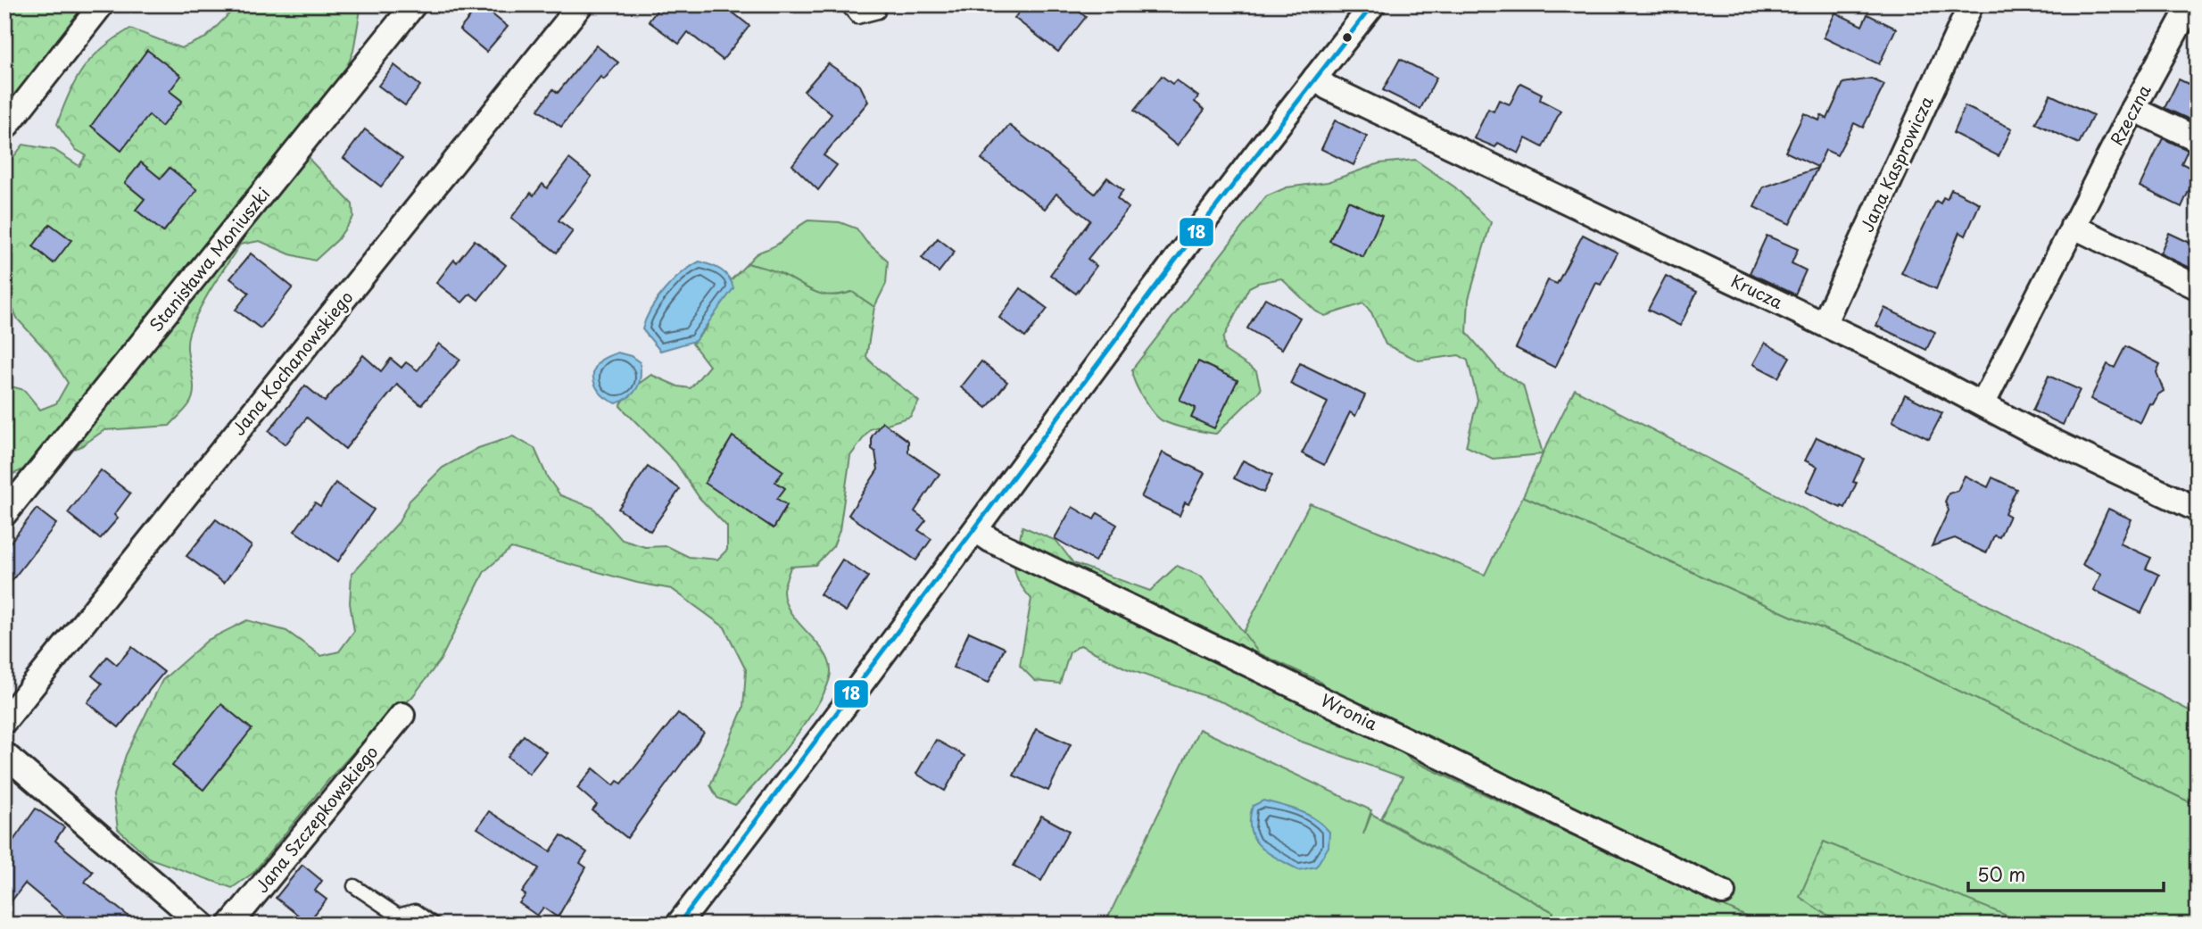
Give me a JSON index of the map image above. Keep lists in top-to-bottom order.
{
  "streets": {
    "street": [
      "Rzeczna",
      "Jana Kasprowicza",
      "Stanisława Moniuszki",
      "Krucza",
      "Jana Kochanowskiego",
      "Wronia",
      "Jana Szczepkowskiego"
    ]
  },
  "crossings": [
    ["Rzeczna", "Krucza"],
    ["Jana Kasprowicza", "Krucza"]
  ],
  "lines": ["transit line 18"],
  "scale_bar": "50 m"
}
